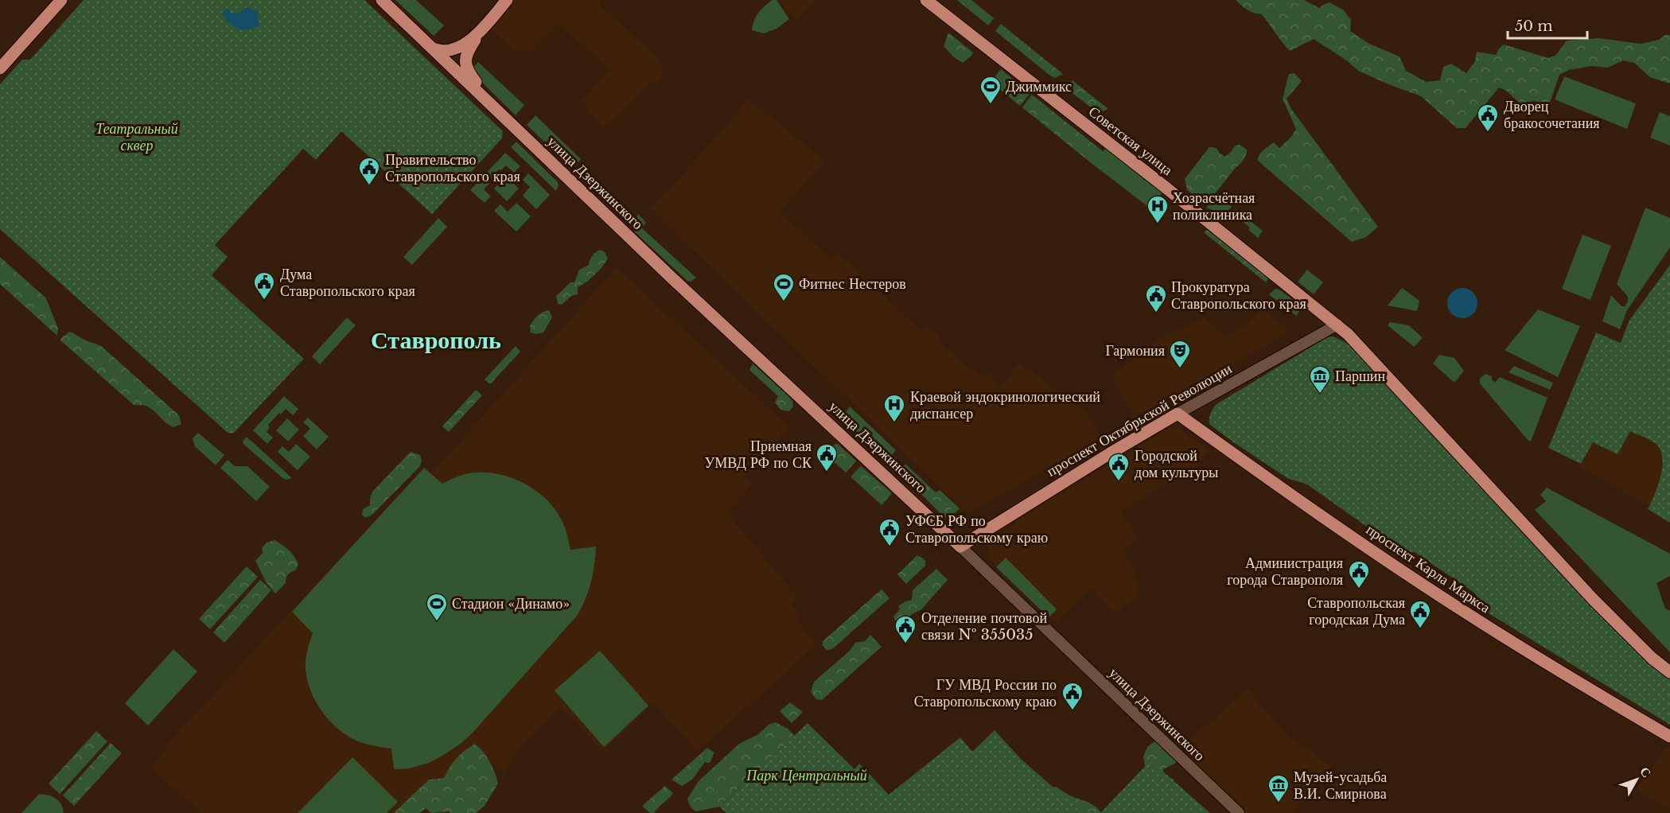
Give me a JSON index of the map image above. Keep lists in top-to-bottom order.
{
  "streets": {
    "main road": [
      "Советская улица",
      "улица Дзержинского",
      "проспект Октябрьской Революции",
      "проспект Карла Маркса"
    ]
  },
  "crossings": [
    ["Советская улица", "проспект Октябрьской Революции"],
    ["улица Дзержинского", "проспект Октябрьской Революции"],
    ["проспект Октябрьской Революции", "проспект Карла Маркса"]
  ],
  "districts": ["Ставрополь"],
  "parks": ["Театральный сквер", "Парк Центральный"],
  "places": {
    "sports": ["Джиммикс", "Фитнес Нестеров", "Стадион «Динамо»"],
    "public building": [
      "Дворец бракосочетания",
      "Правительство Ставропольского края",
      "Дума Ставропольского края",
      "Прокуратура Ставропольского края",
      "Приемная УМВД РФ по СК",
      "Городской дом культуры",
      "УФСБ РФ по Ставропольскому краю",
      "Администрация города Ставрополя",
      "Ставропольская городская Дума",
      "Отделение почтовой связи № 355035",
      "ГУ МВД России по Ставропольскому краю"
    ],
    "hospital": ["Хозрасчётная поликлиника", "Краевой эндокринологический диспансер"],
    "theatre": ["Гармония"],
    "museum": ["Паршин", "Музей-усадьба В.И. Смирнова"]
  },
  "scale_bar": "50 m",
  "north": "top right"
}
